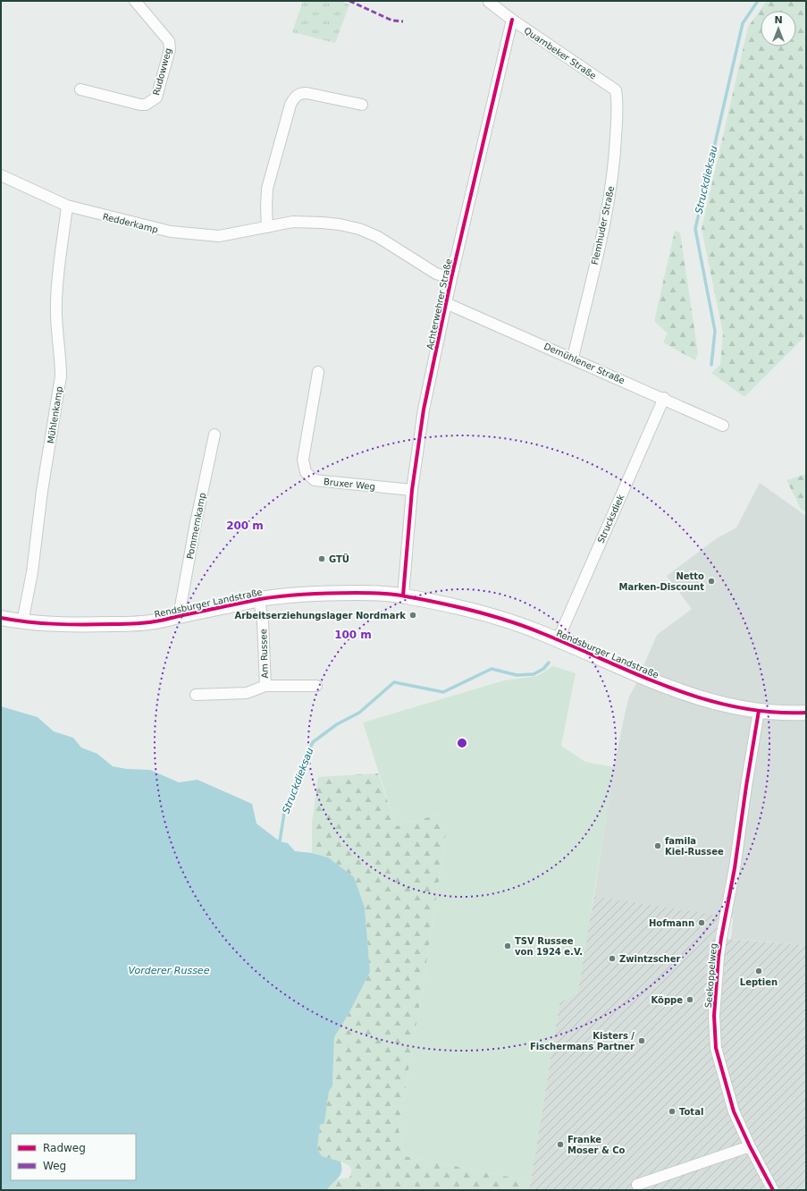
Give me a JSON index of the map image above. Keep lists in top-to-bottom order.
{
  "streets": {
    "street": [
      "Quarnbeker Straße",
      "Rudowweg",
      "Redderkamp",
      "Flemhuder Straße",
      "Achterwehrer Straße",
      "Demühlener Straße",
      "Mühlenkamp",
      "Bruxer Weg",
      "Strucksdiek",
      "Pommernkamp",
      "Rendsburger Landstraße",
      "Am Russee",
      "Seekoppelweg"
    ]
  },
  "crossings": [
    ["Quarnbeker Straße", "Flemhuder Straße"],
    ["Quarnbeker Straße", "Achterwehrer Straße"],
    ["Redderkamp", "Achterwehrer Straße"],
    ["Redderkamp", "Mühlenkamp"],
    ["Flemhuder Straße", "Demühlener Straße"],
    ["Achterwehrer Straße", "Demühlener Straße"],
    ["Achterwehrer Straße", "Bruxer Weg"],
    ["Achterwehrer Straße", "Rendsburger Landstraße"],
    ["Demühlener Straße", "Strucksdiek"],
    ["Mühlenkamp", "Rendsburger Landstraße"],
    ["Strucksdiek", "Rendsburger Landstraße"],
    ["Pommernkamp", "Rendsburger Landstraße"],
    ["Rendsburger Landstraße", "Am Russee"],
    ["Rendsburger Landstraße", "Seekoppelweg"]
  ],
  "water": ["Struckdieksau", "Vorderer Russee"],
  "places": [
    "GTÜ",
    "Netto Marken-Discount",
    "Arbeitserziehungslager Nordmark",
    "famila Kiel-Russee",
    "Hofmann",
    "TSV Russee von 1924 e.V.",
    "Zwintzscher",
    "Leptien",
    "Köppe",
    "Kisters / Fischermans Partner",
    "Total",
    "Franke Moser & Co"
  ],
  "legend": ["Radweg", "Weg"],
  "north": "top",
  "rings": ["200 m", "100 m"]
}
